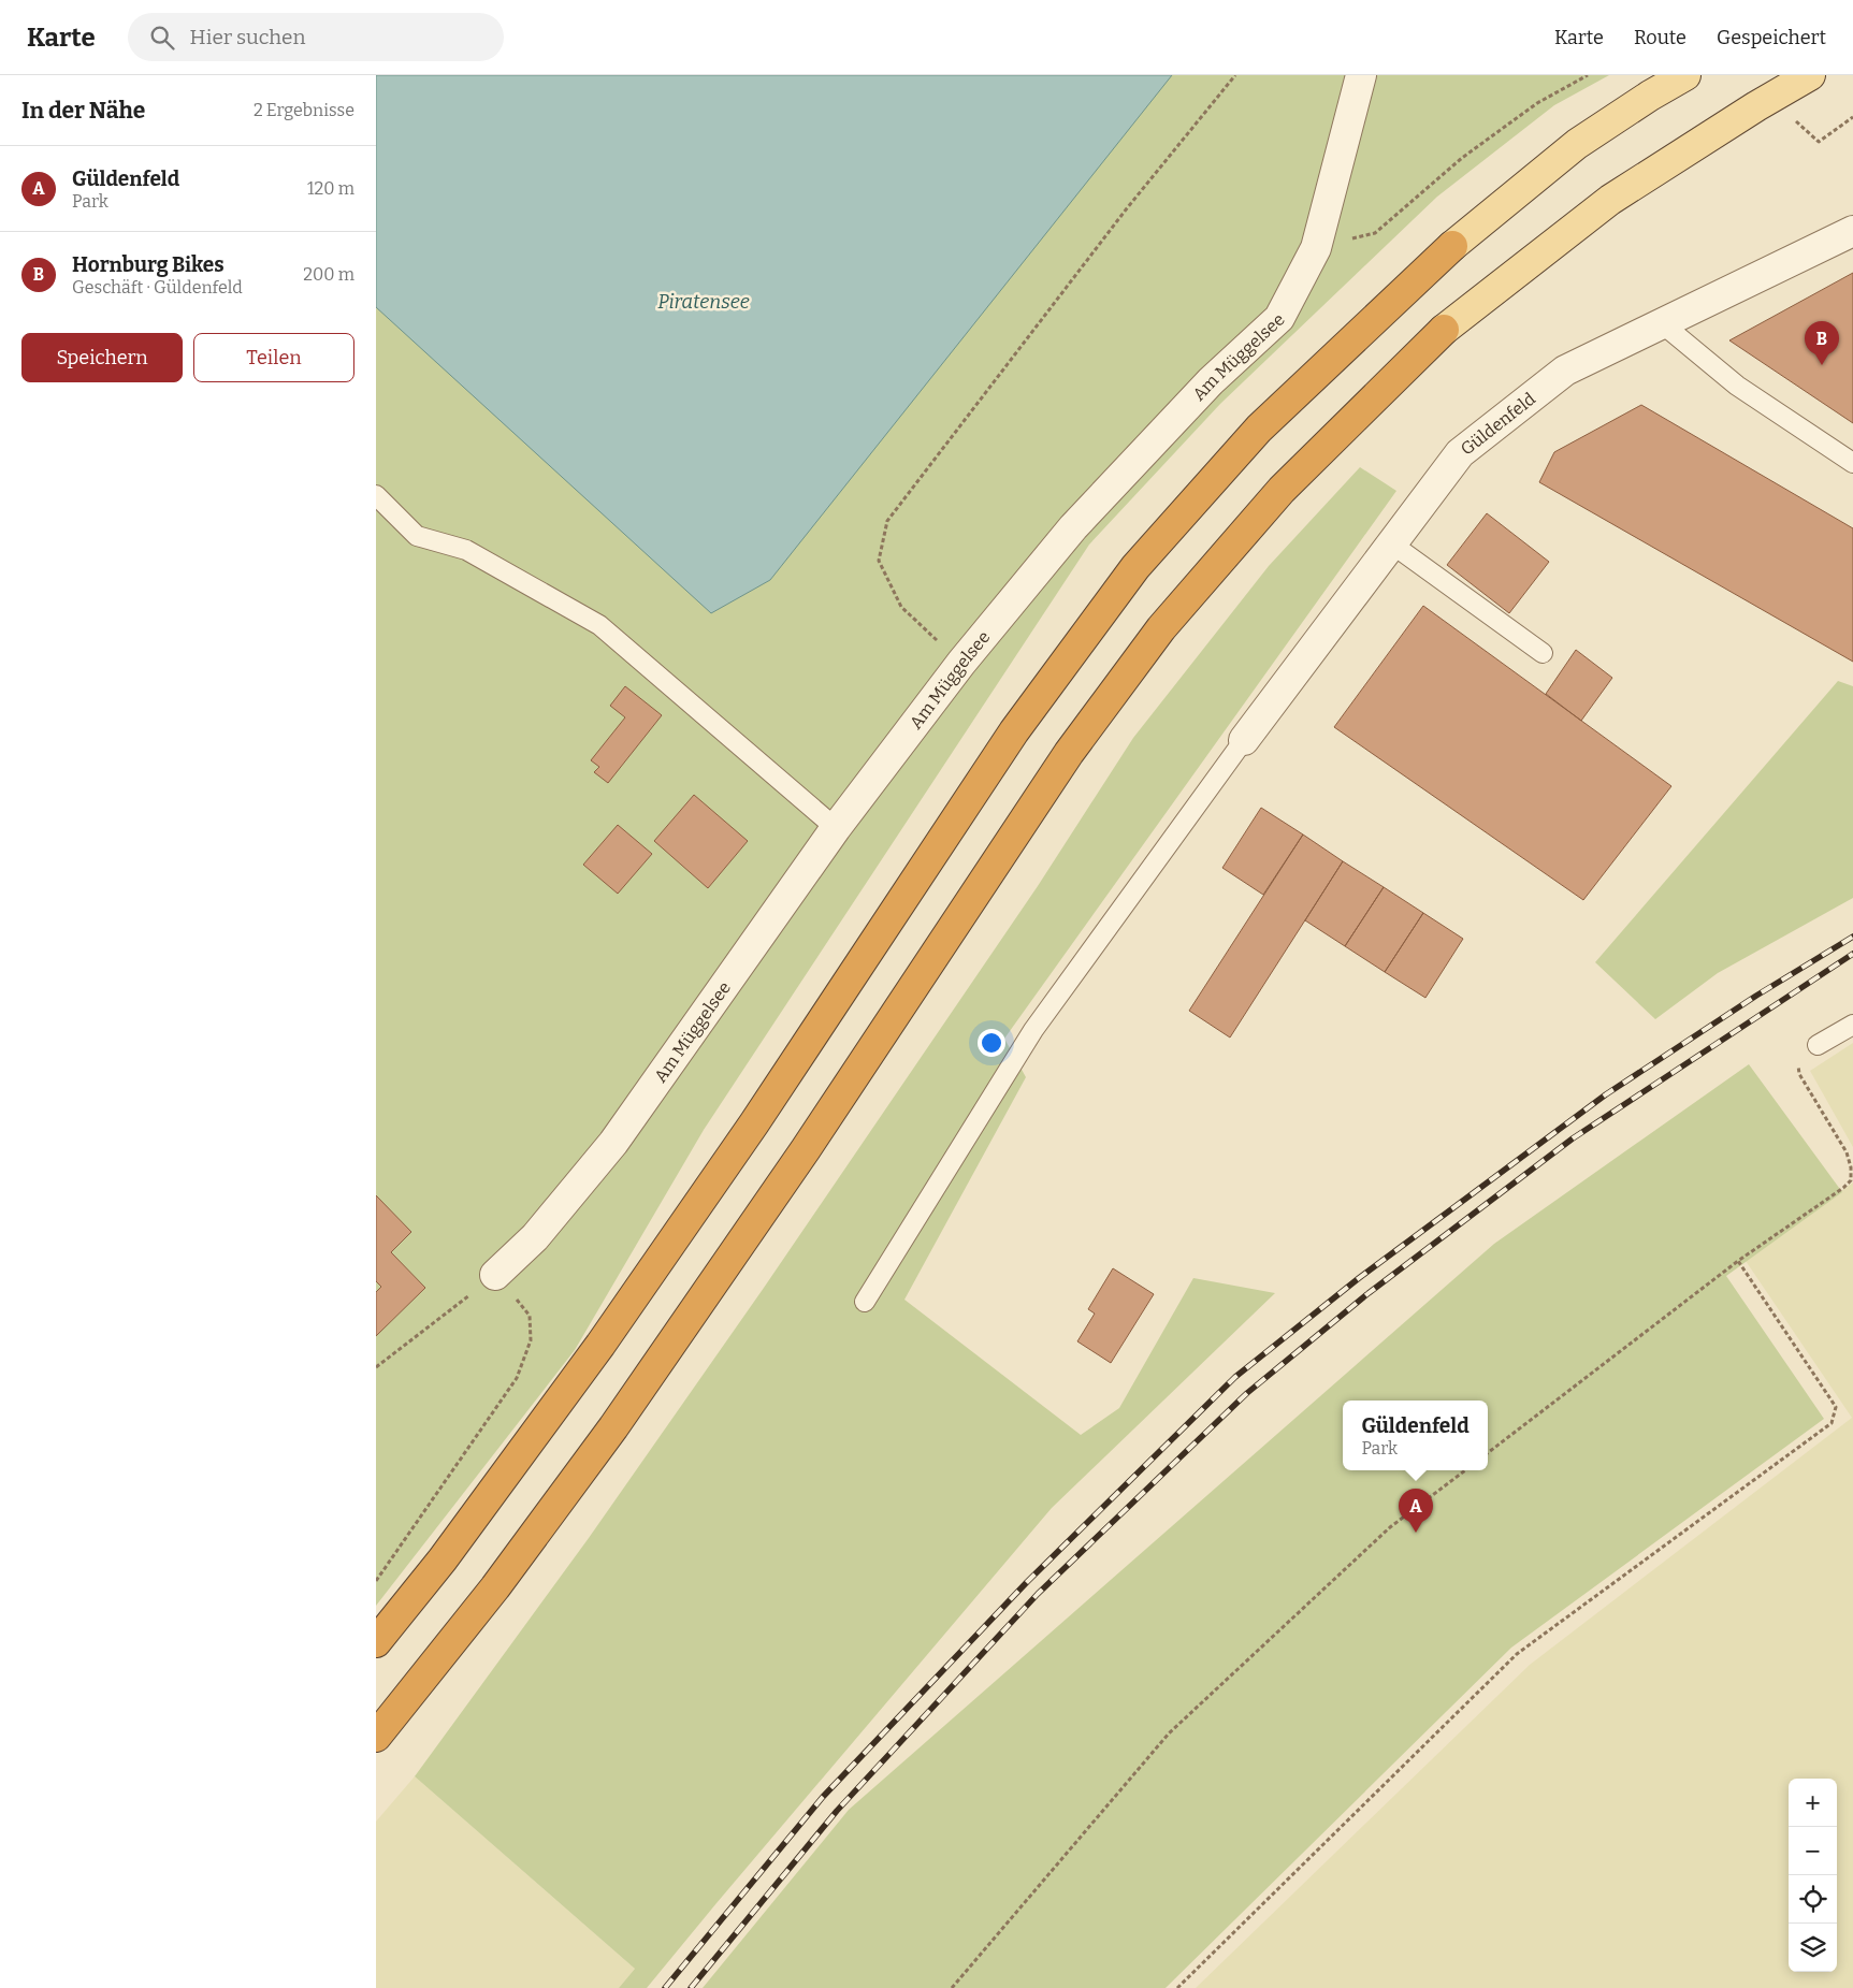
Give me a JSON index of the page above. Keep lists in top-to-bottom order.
{
  "streets": {
    "street": ["Am Müggelsee", "Güldenfeld"]
  },
  "water": ["Piratensee"],
  "page": {
    "header": "Karte",
    "search": "Hier suchen",
    "nav": ["Karte", "Route", "Gespeichert"],
    "heading": ["In der Nähe", "2 Ergebnisse"],
    "list": [
      {
        "mark": "A",
        "name": "Güldenfeld",
        "note": "Park",
        "value": "120 m"
      },
      {
        "mark": "B",
        "name": "Hornburg Bikes",
        "note": "Geschäft · Güldenfeld",
        "value": "200 m"
      }
    ],
    "buttons": ["Speichern", "Teilen"],
    "pins": ["B", "A"],
    "popup": ["Güldenfeld", "Park"],
    "map_buttons": ["+", "−"]
  }
}
